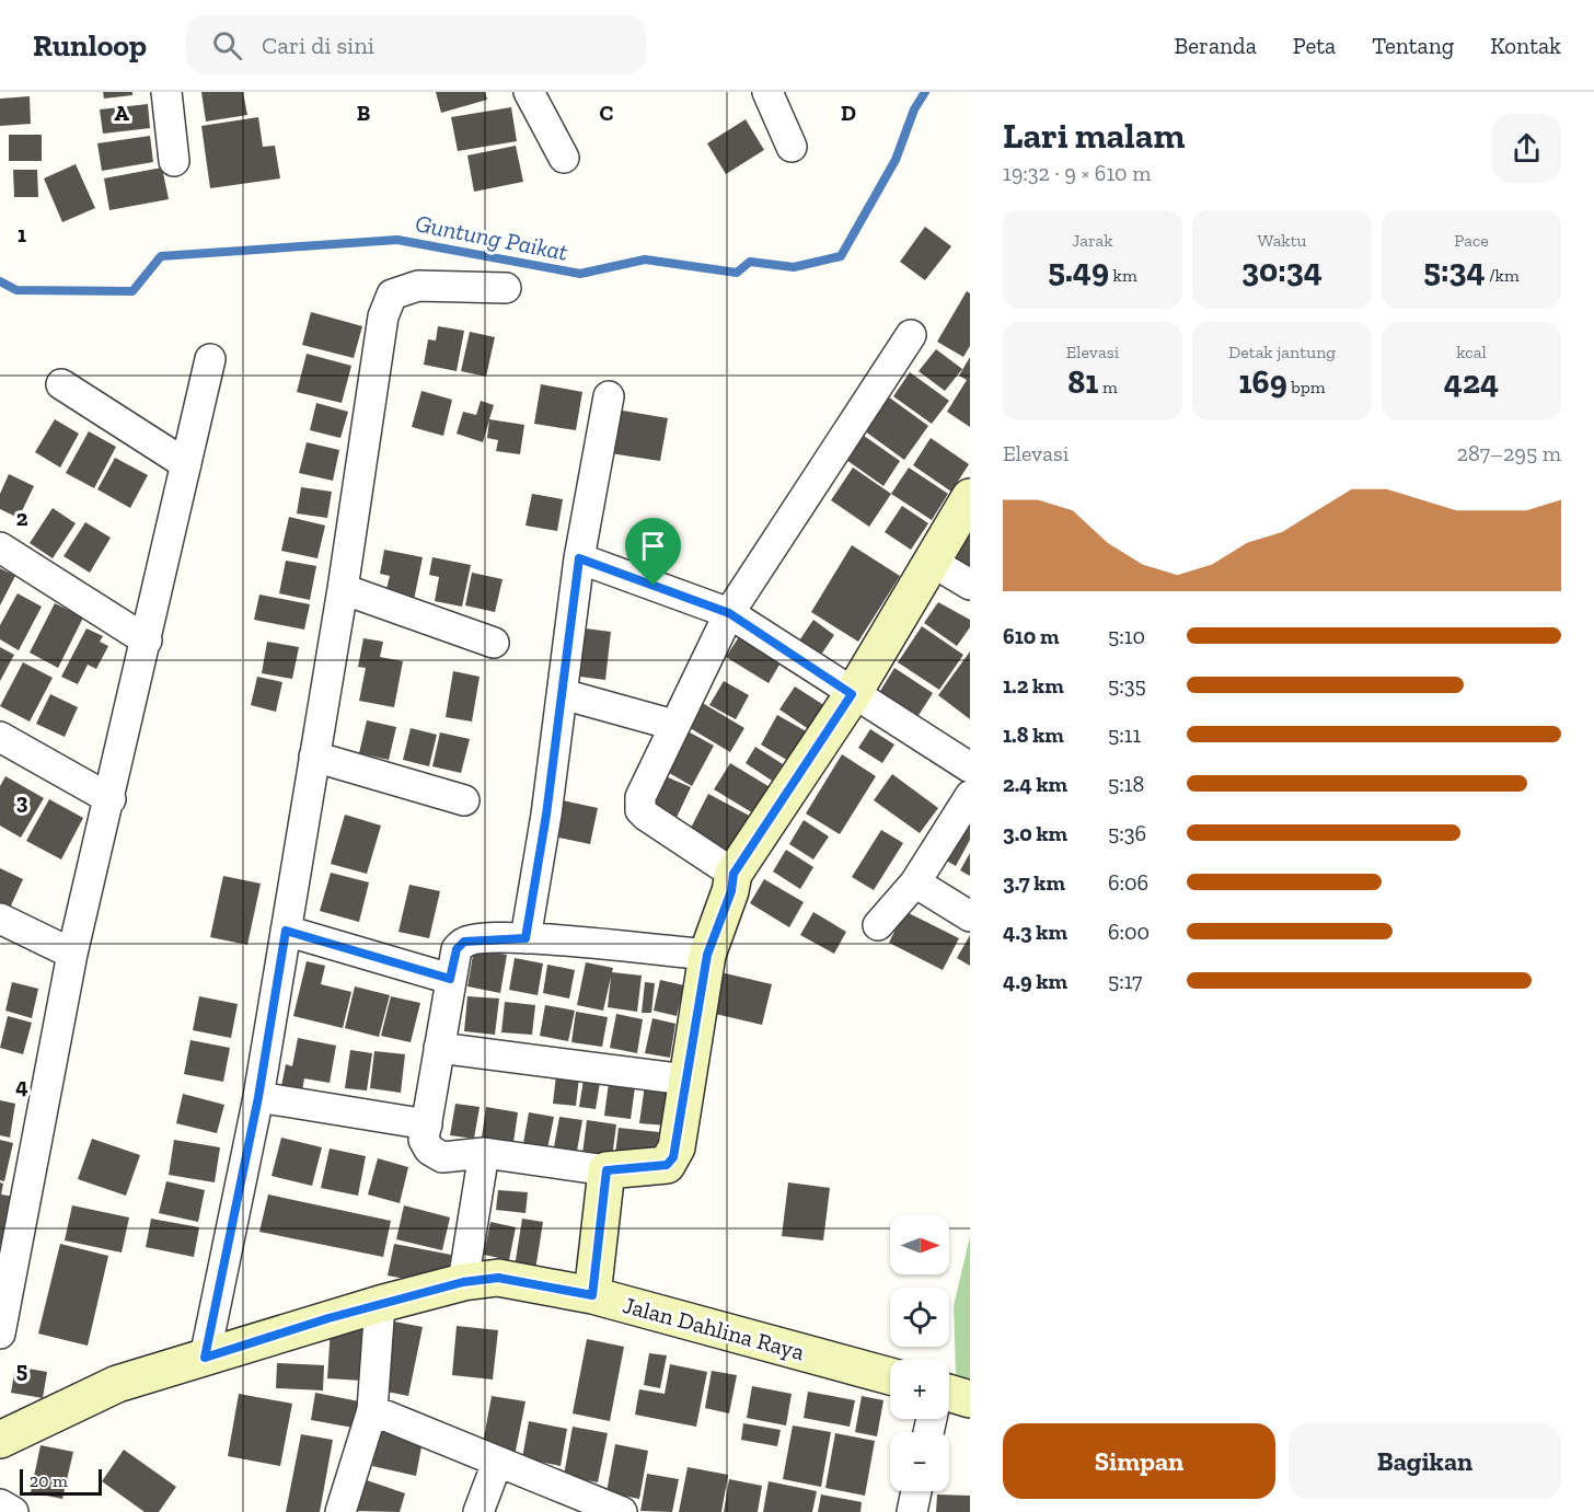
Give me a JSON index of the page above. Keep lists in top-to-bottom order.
{
  "streets": {
    "street": ["Jalan Dahlina Raya"]
  },
  "water": ["Guntung Paikat"],
  "scale_bar": "20 m",
  "north": "right",
  "page": {
    "header": "Runloop",
    "search": "Cari di sini",
    "nav": [
      "Beranda",
      "Peta",
      "Tentang",
      "Kontak"
    ],
    "heading": ["Lari malam", "19:32 · 9 × 610 m"],
    "stats": [
      ["Jarak", "5.49 km"],
      ["Waktu", "30:34"],
      ["Pace", "5:34 /km"],
      ["Elevasi", "81 m"],
      ["Detak jantung", "169 bpm"],
      ["kcal", "424"]
    ],
    "chart": ["Elevasi", "287–295 m"],
    "list": [
      {
        "name": "610 m",
        "note": "5:10"
      },
      {
        "name": "1.2 km",
        "note": "5:35"
      },
      {
        "name": "1.8 km",
        "note": "5:11"
      },
      {
        "name": "2.4 km",
        "note": "5:18"
      },
      {
        "name": "3.0 km",
        "note": "5:36"
      },
      {
        "name": "3.7 km",
        "note": "6:06"
      },
      {
        "name": "4.3 km",
        "note": "6:00"
      },
      {
        "name": "4.9 km",
        "note": "5:17"
      }
    ],
    "map_buttons": ["+", "−"],
    "buttons": ["Simpan", "Bagikan"],
    "scale": "20 m"
  },
  "grid": {
    "columns": [
      "A",
      "B",
      "C",
      "D"
    ],
    "rows": [
      "1",
      "2",
      "3",
      "4",
      "5"
    ]
  }
}
